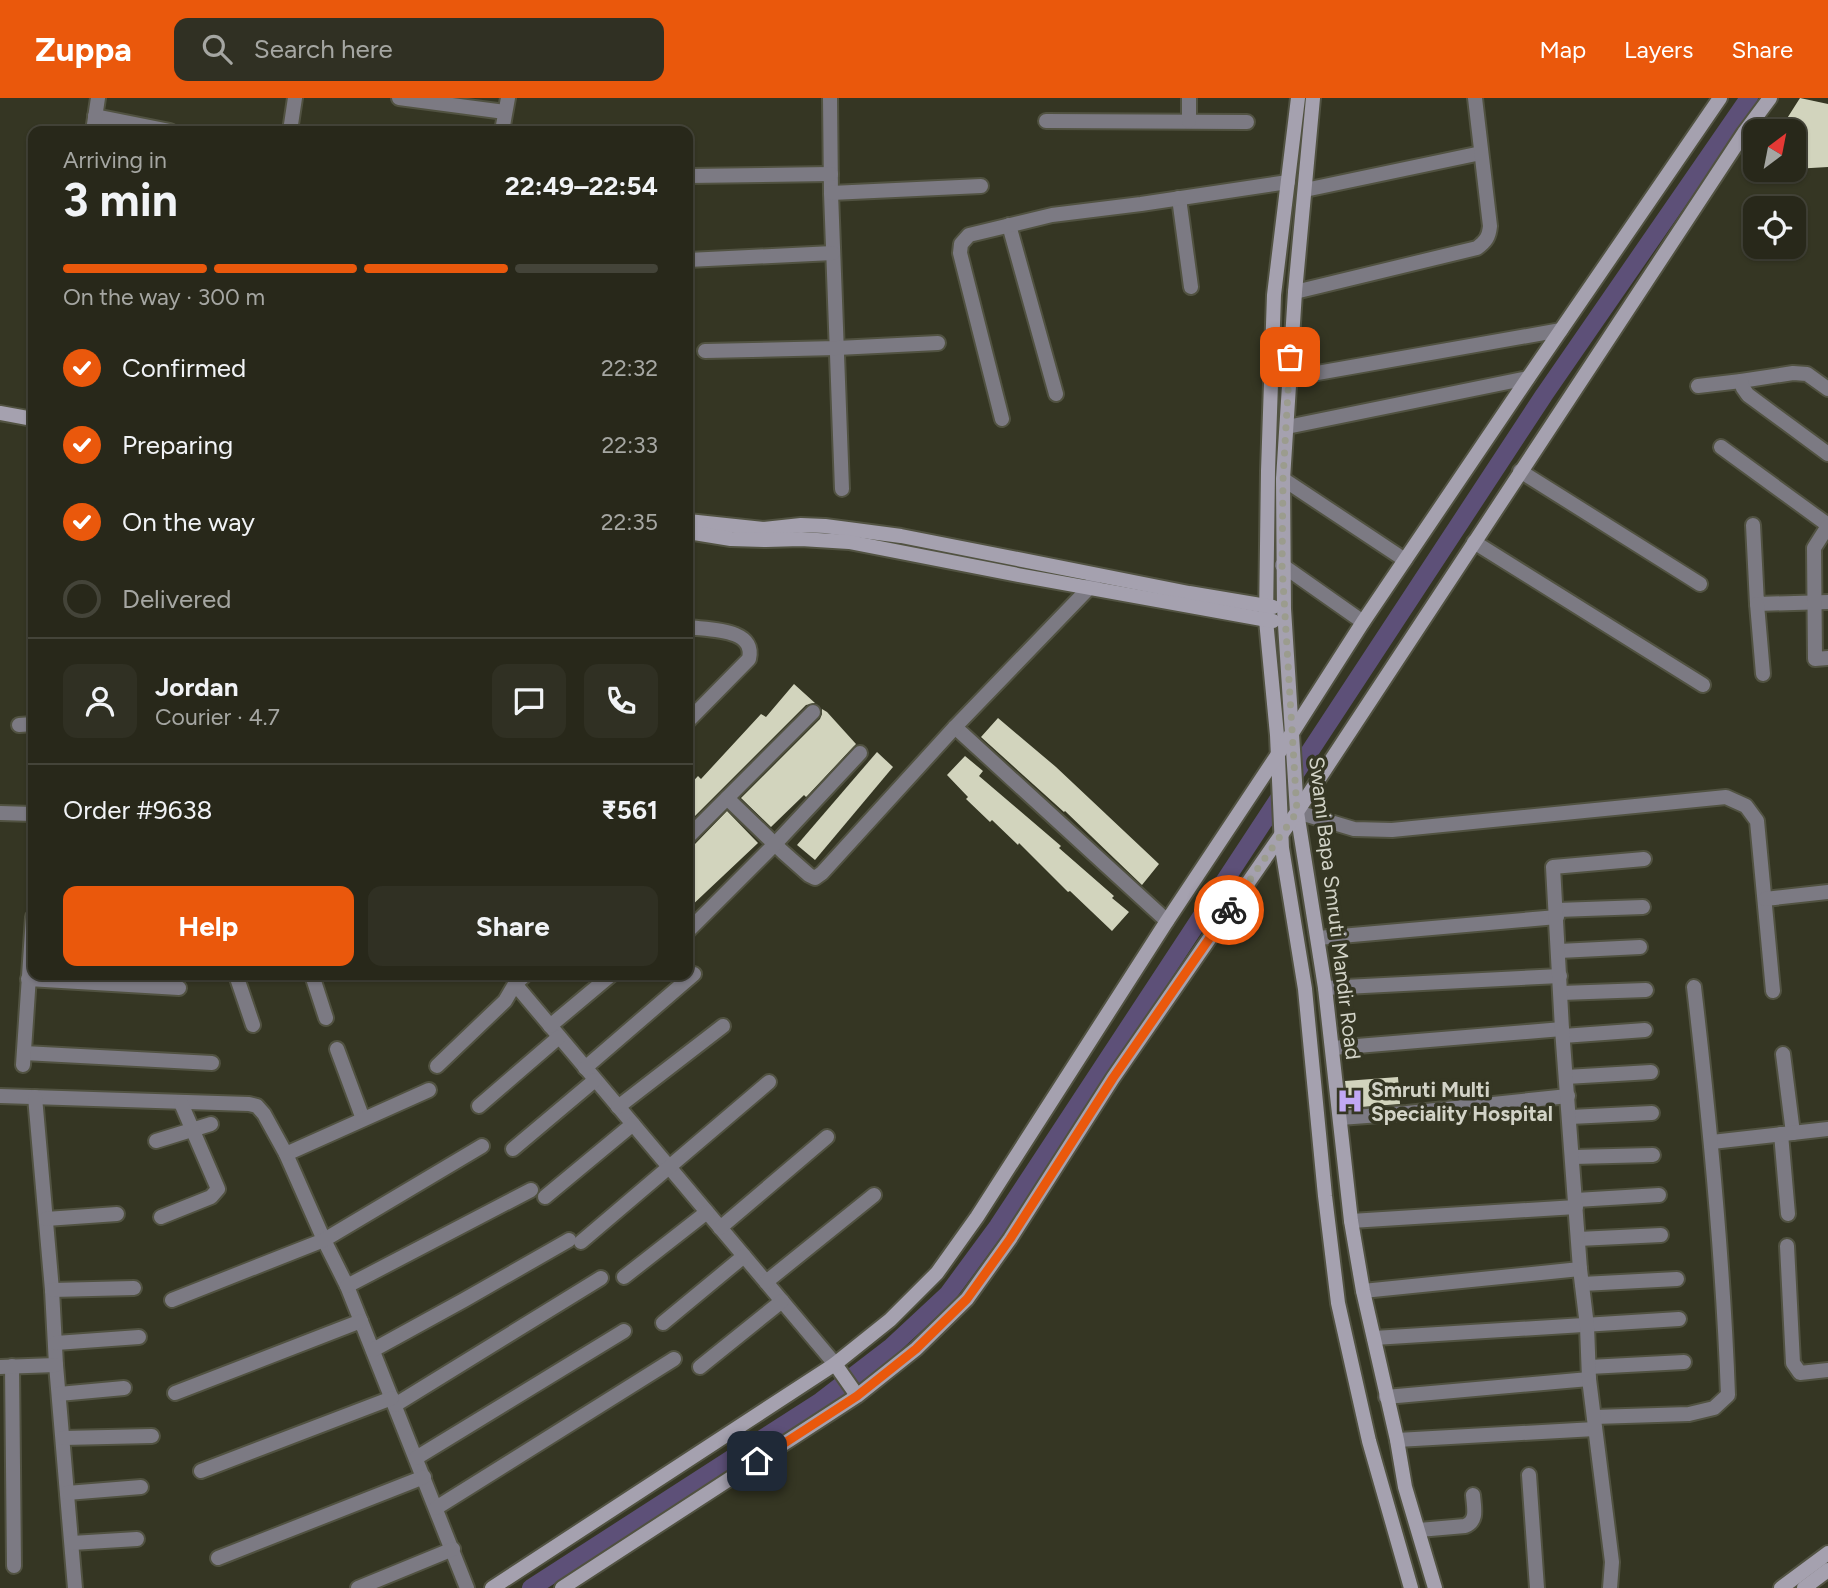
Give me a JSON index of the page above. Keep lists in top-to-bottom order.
{
  "streets": {
    "street": ["Swami Bapa Smruti Mandir Road"]
  },
  "places": {
    "hospital": ["Smruti Multi Speciality Hospital"]
  },
  "north": "top right",
  "page": {
    "header": "Zuppa",
    "search": "Search here",
    "nav": ["Map", "Layers", "Share"],
    "heading": ["3 min", "Arriving in", "22:49–22:54"],
    "panel": [
      "Jordan",
      "Courier · 4.7",
      "Order #9638",
      "₹561"
    ],
    "bar": "On the way · 300 m",
    "list": [
      ["Confirmed", "22:32"],
      ["Preparing", "22:33"],
      ["On the way", "22:35"],
      "Delivered"
    ],
    "buttons": ["Help", "Share"]
  }
}
